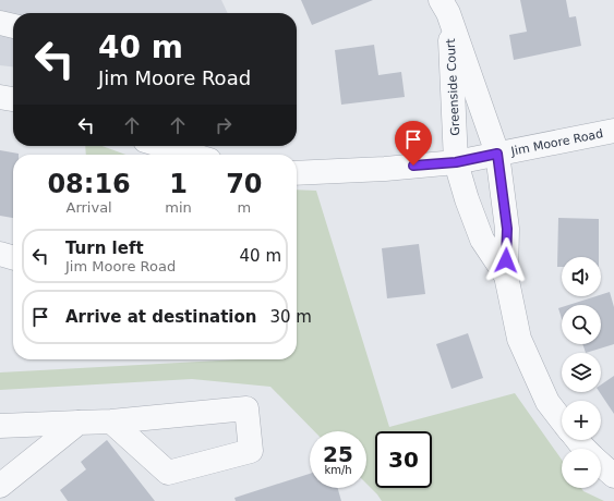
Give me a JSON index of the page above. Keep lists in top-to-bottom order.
{
  "streets": {
    "street": ["Greenside Court", "Jim Moore Road"]
  },
  "crossings": [
    ["Greenside Court", "Jim Moore Road"]
  ],
  "page": {
    "turn": ["40 m", "Jim Moore Road"],
    "eta": [
      "08:16",
      "Arrival",
      "1",
      "min",
      "70",
      "m"
    ],
    "list": [
      {
        "name": "Turn left",
        "note": "Jim Moore Road",
        "value": "40 m"
      },
      {
        "name": "Arrive at destination",
        "value": "30 m"
      }
    ],
    "map_buttons": ["+", "−"],
    "speed": "25 km/h",
    "limit": "30"
  }
}
